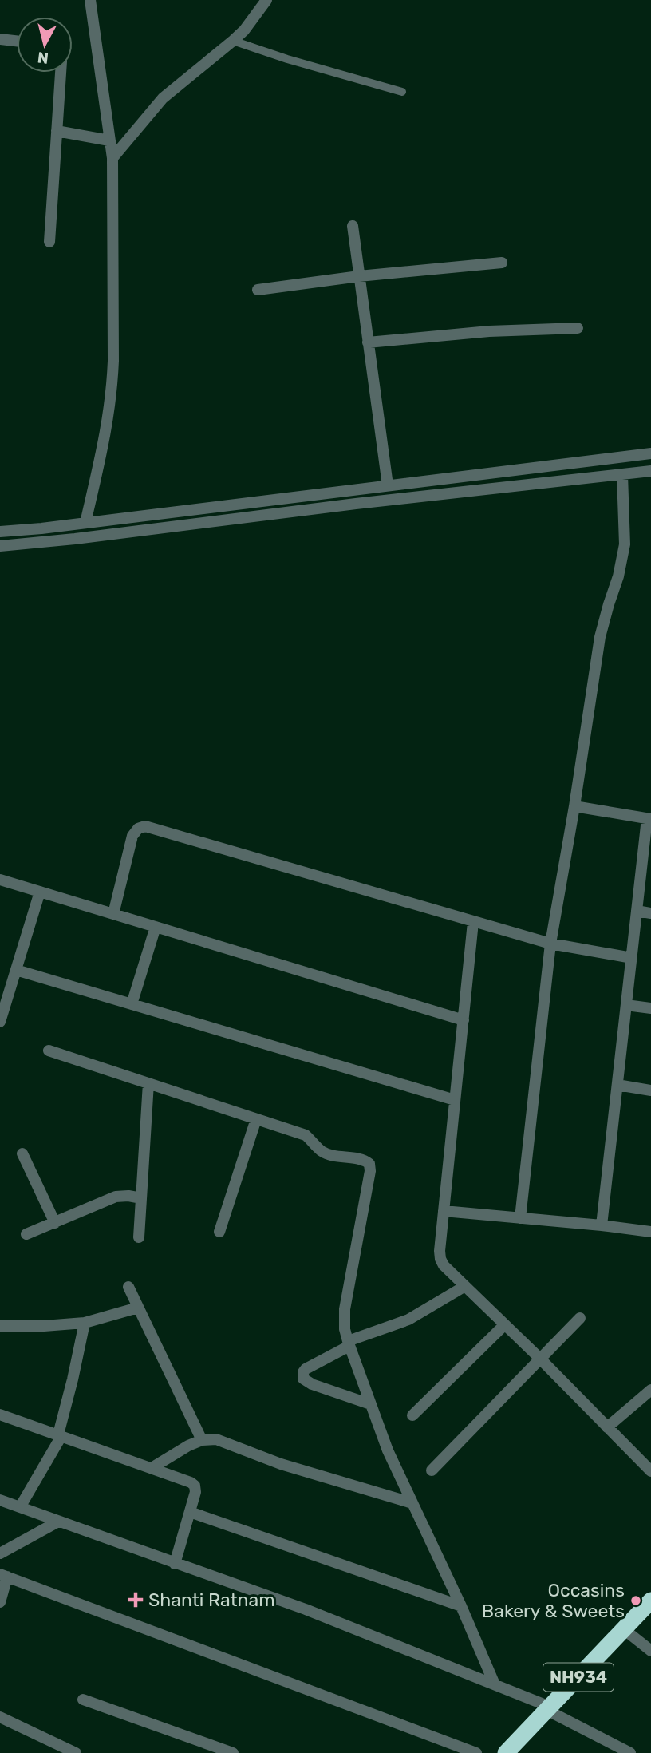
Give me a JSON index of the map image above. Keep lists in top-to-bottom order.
{
  "streets": {
    "highway": ["NH934"]
  },
  "places": {
    "health": ["Shanti Ratnam"],
    "other": ["Occasins Bakery & Sweets"]
  },
  "north": "bottom"
}
